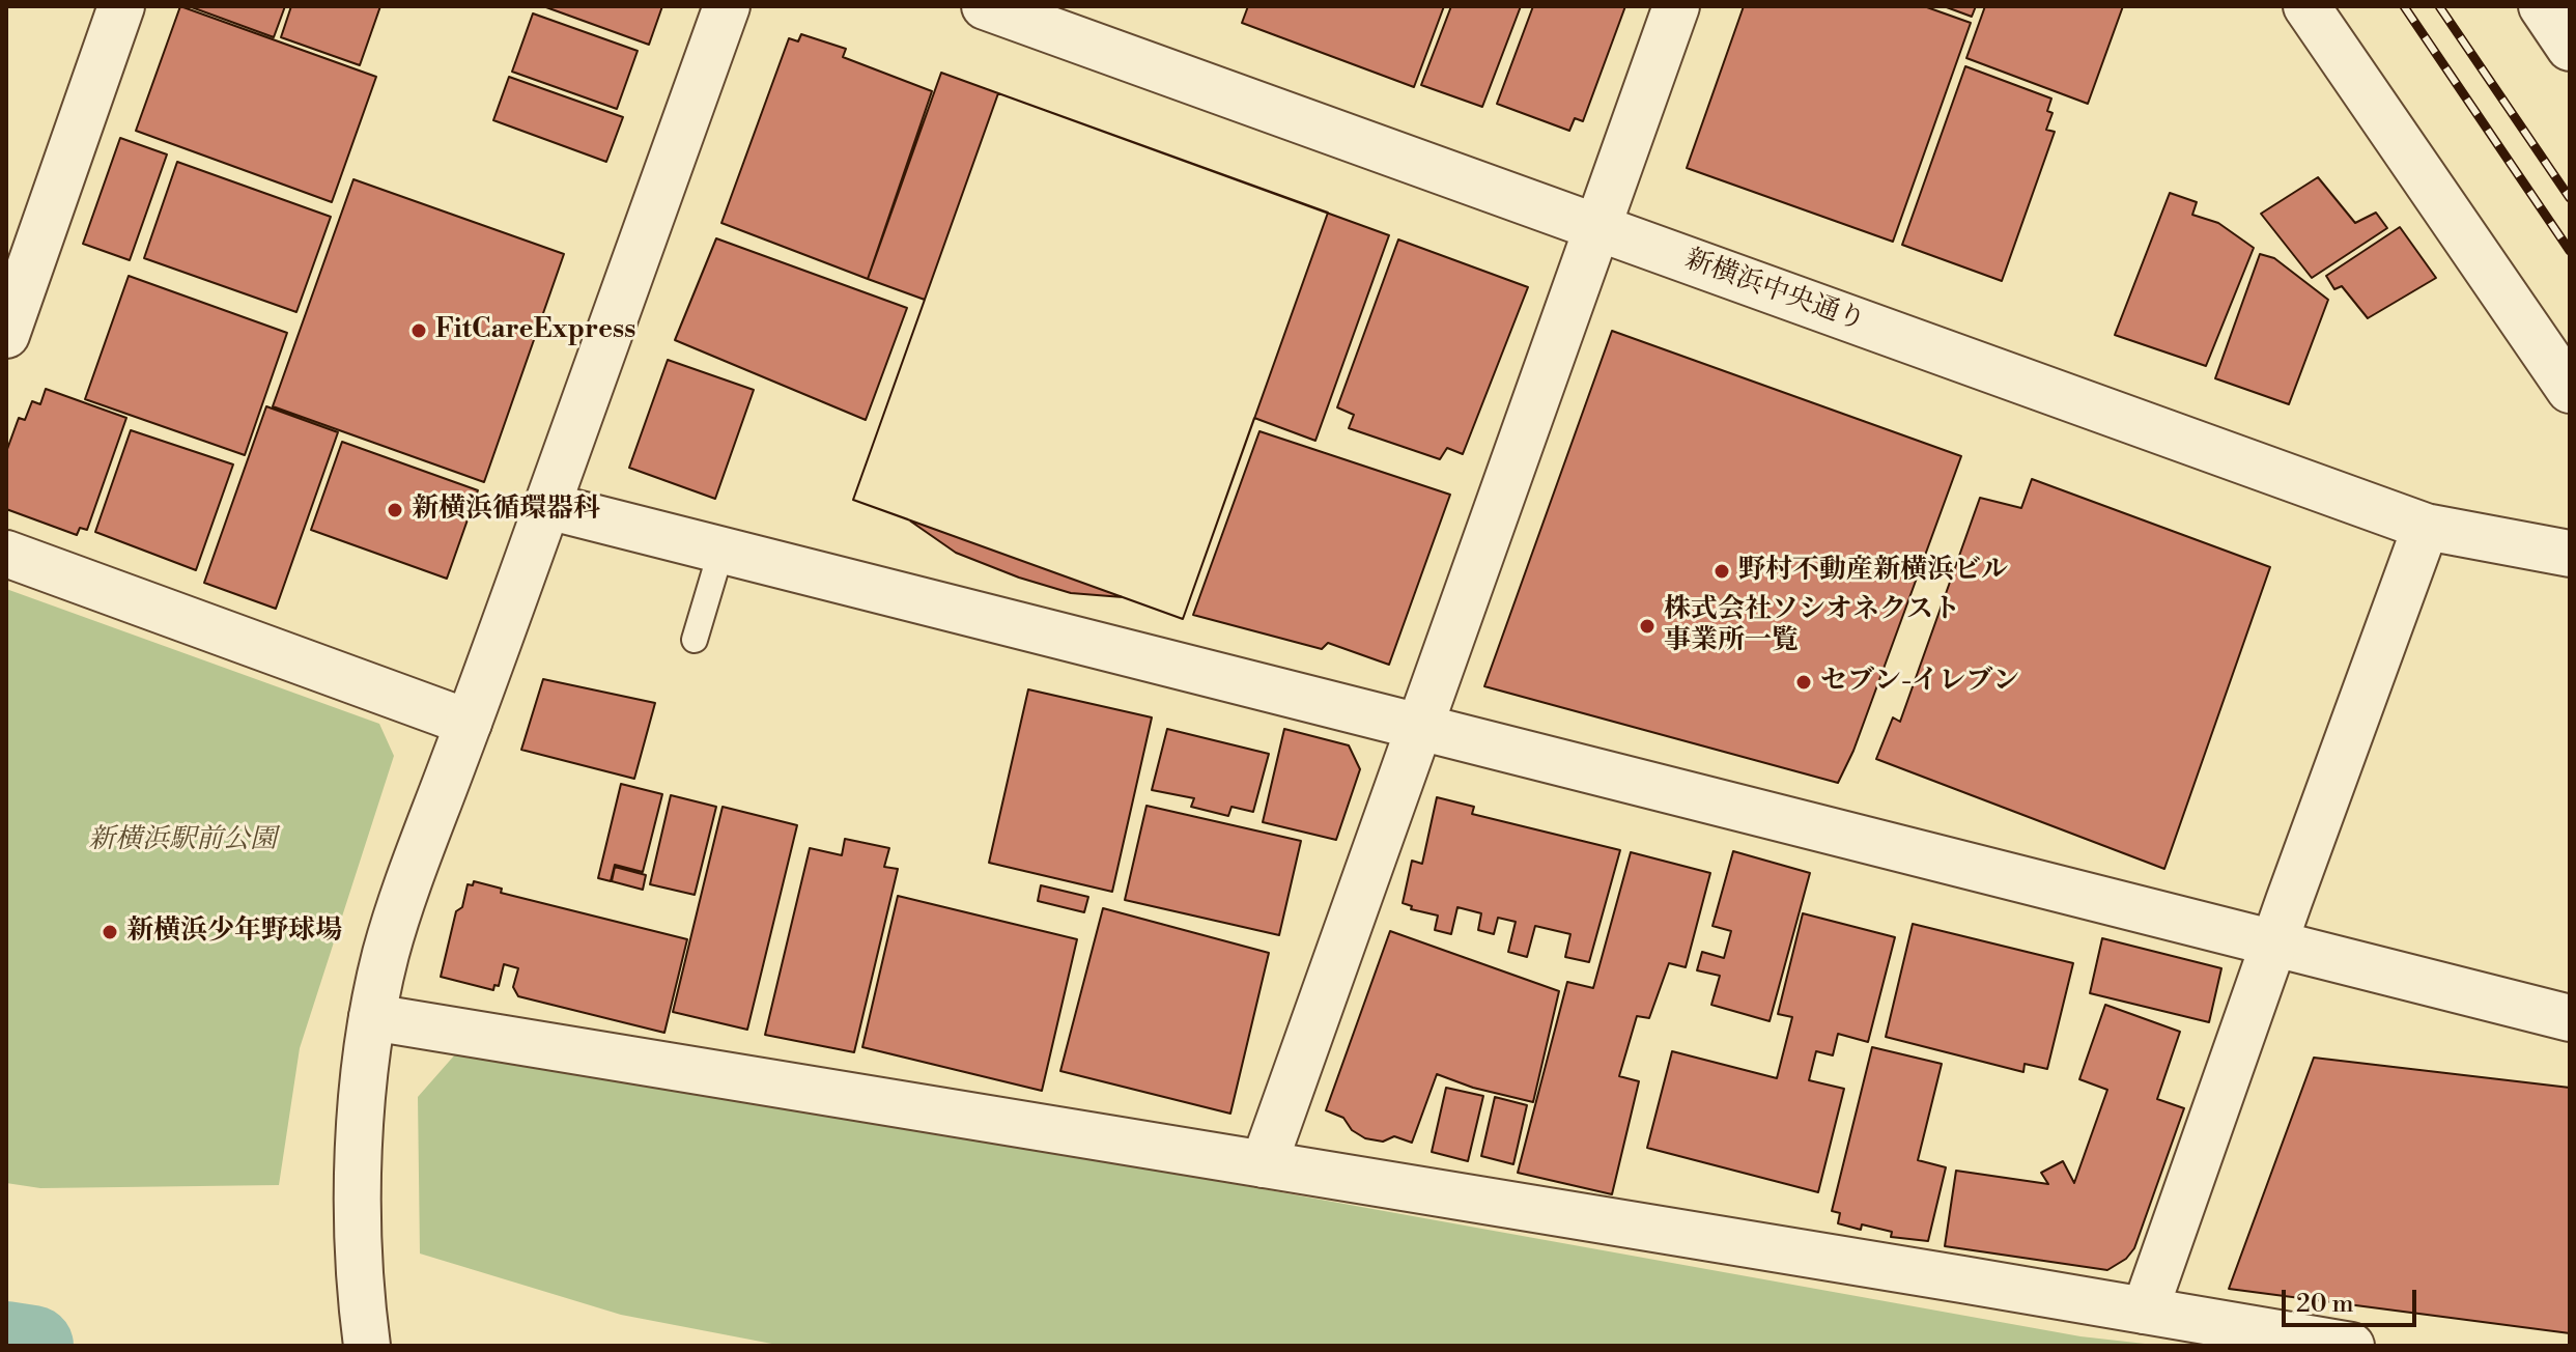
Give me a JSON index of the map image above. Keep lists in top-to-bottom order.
{
  "streets": {
    "street": ["新横浜中央通り"]
  },
  "parks": ["新横浜駅前公園"],
  "places": [
    "FitCareExpress",
    "新横浜循環器科",
    "野村不動産新横浜ビル",
    "株式会社ソシオネクスト 事業所一覧",
    "セブン-イレブン",
    "新横浜少年野球場"
  ],
  "scale_bar": "20 m"
}
